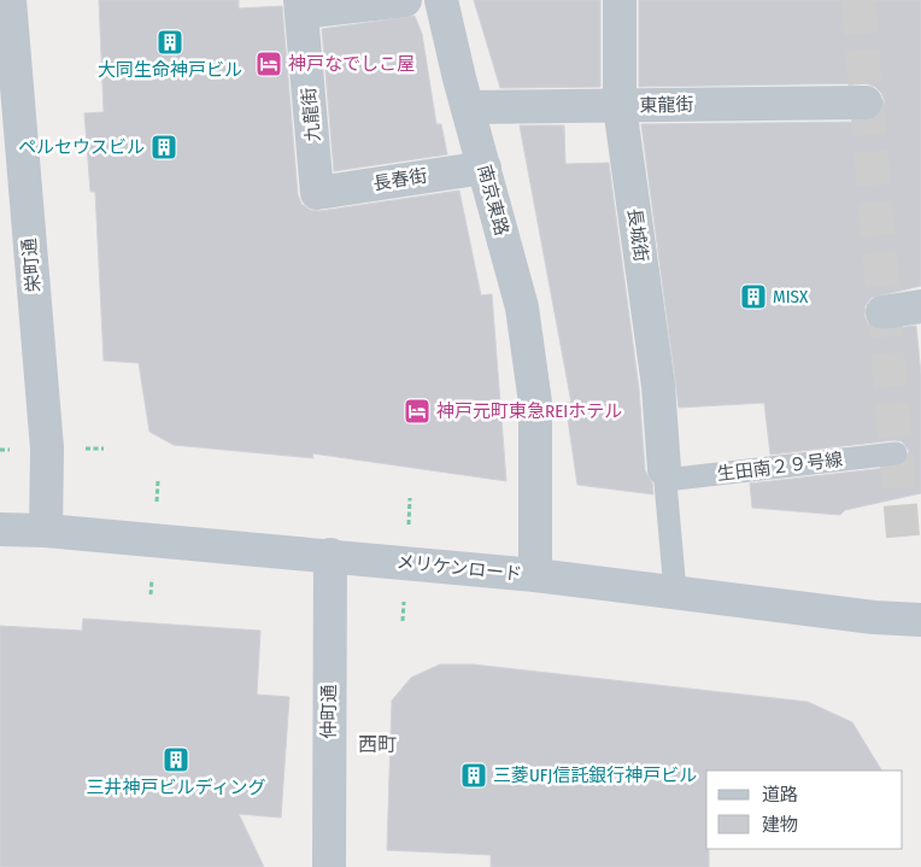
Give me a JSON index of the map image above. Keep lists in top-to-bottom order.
{
  "streets": {
    "street": [
      "東龍街",
      "九龍街",
      "長春街",
      "南京東路",
      "長城街",
      "栄町通",
      "メリケンロード",
      "仲町通"
    ],
    "lane": ["生田南２９号線"]
  },
  "crossings": [
    ["東龍街", "南京東路"],
    ["東龍街", "長城街"],
    ["九龍街", "長春街"],
    ["長春街", "南京東路"],
    ["南京東路", "メリケンロード"],
    ["長城街", "生田南２９号線"],
    ["栄町通", "メリケンロード"],
    ["メリケンロード", "仲町通"]
  ],
  "districts": ["西町"],
  "places": {
    "building": [
      "大同生命神戸ビル",
      "ペルセウスビル",
      "MISX",
      "三井神戸ビルディング",
      "三菱UFJ信託銀行神戸ビル"
    ],
    "hotel": ["神戸なでしこ屋", "神戸元町東急REIホテル"]
  },
  "legend": ["道路", "建物"]
}
